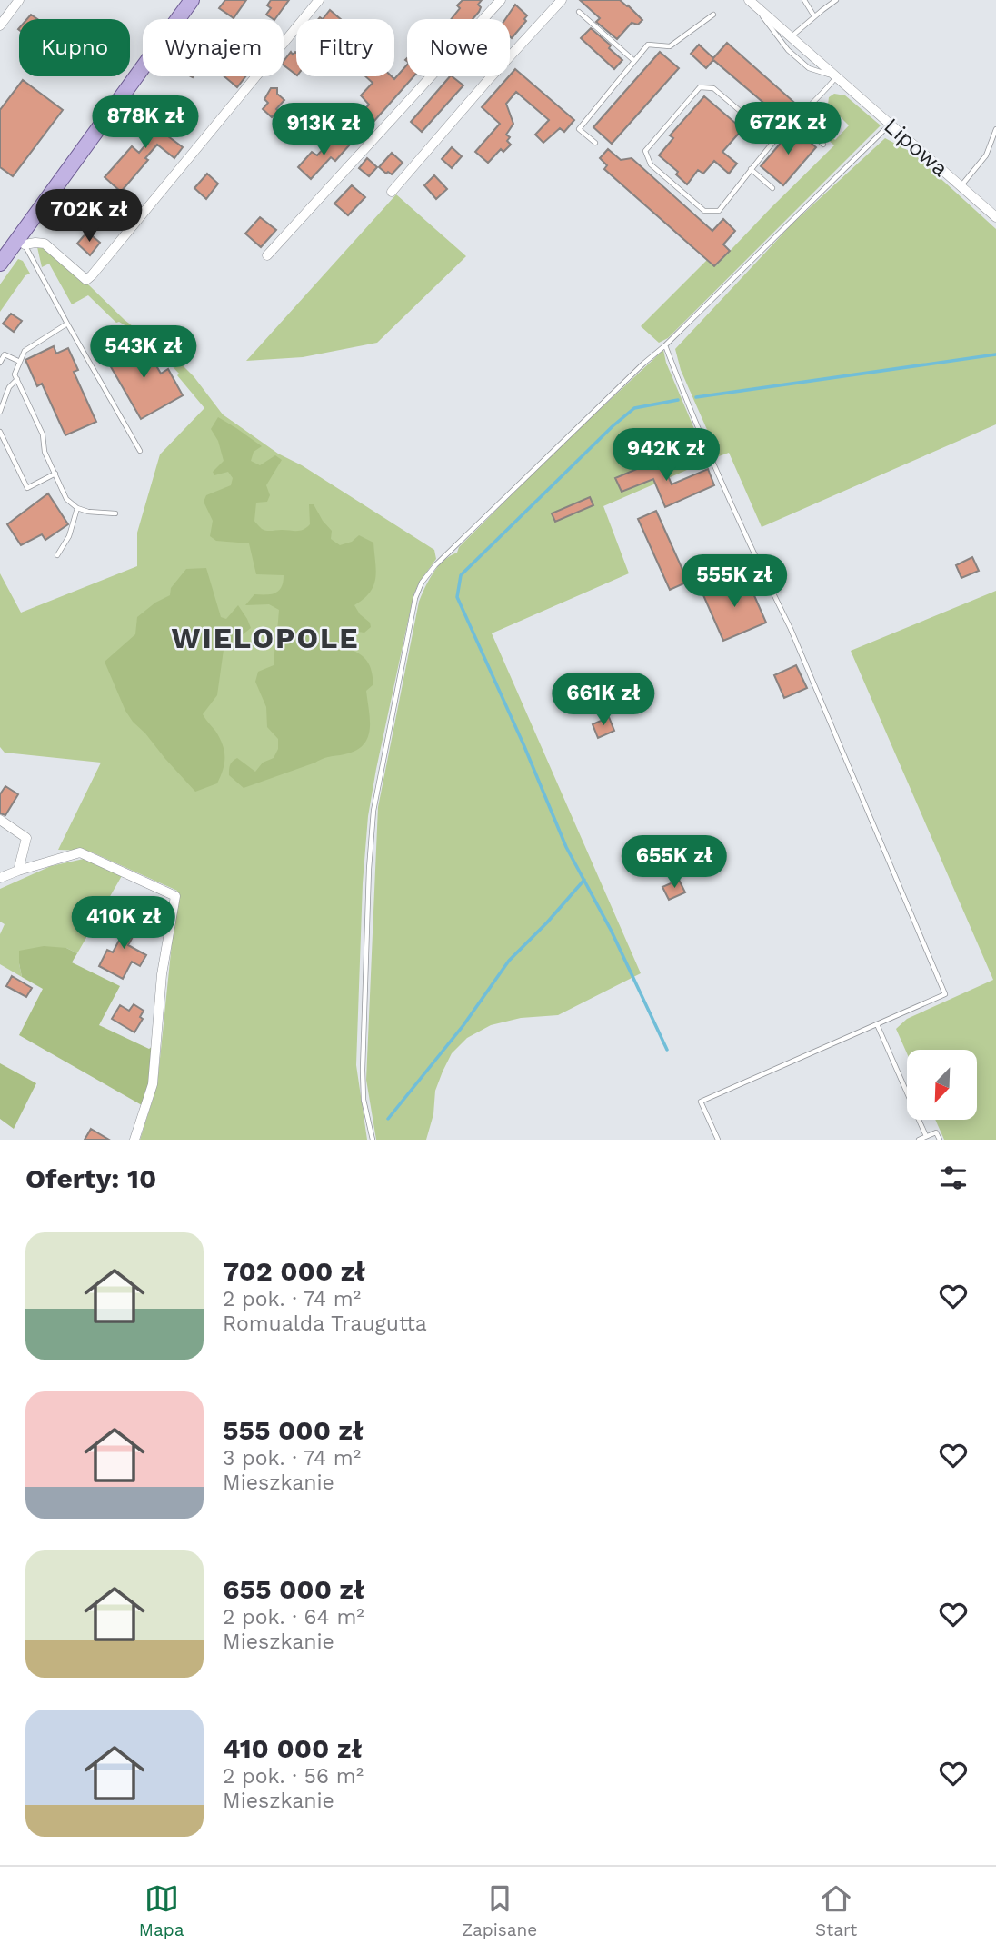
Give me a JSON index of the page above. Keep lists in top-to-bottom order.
{
  "streets": {
    "street": ["Lipowa"]
  },
  "districts": ["WIELOPOLE"],
  "north": "bottom left",
  "page": {
    "chip": [
      "Kupno",
      "Wynajem",
      "Filtry",
      "Nowe"
    ],
    "price": [
      "878K zł",
      "672K zł",
      "913K zł",
      "702K zł",
      "543K zł",
      "942K zł",
      "555K zł",
      "661K zł",
      "655K zł",
      "410K zł"
    ],
    "heading": "Oferty: 10",
    "list": [
      {
        "name": "702 000 zł",
        "note": "2 pok. · 74 m² · Romualda Traugutta"
      },
      {
        "name": "555 000 zł",
        "note": "3 pok. · 74 m² · Mieszkanie"
      },
      {
        "name": "655 000 zł",
        "note": "2 pok. · 64 m² · Mieszkanie"
      },
      {
        "name": "410 000 zł",
        "note": "2 pok. · 56 m² · Mieszkanie"
      }
    ],
    "tabs": ["Mapa", "Zapisane", "Start"]
  }
}
